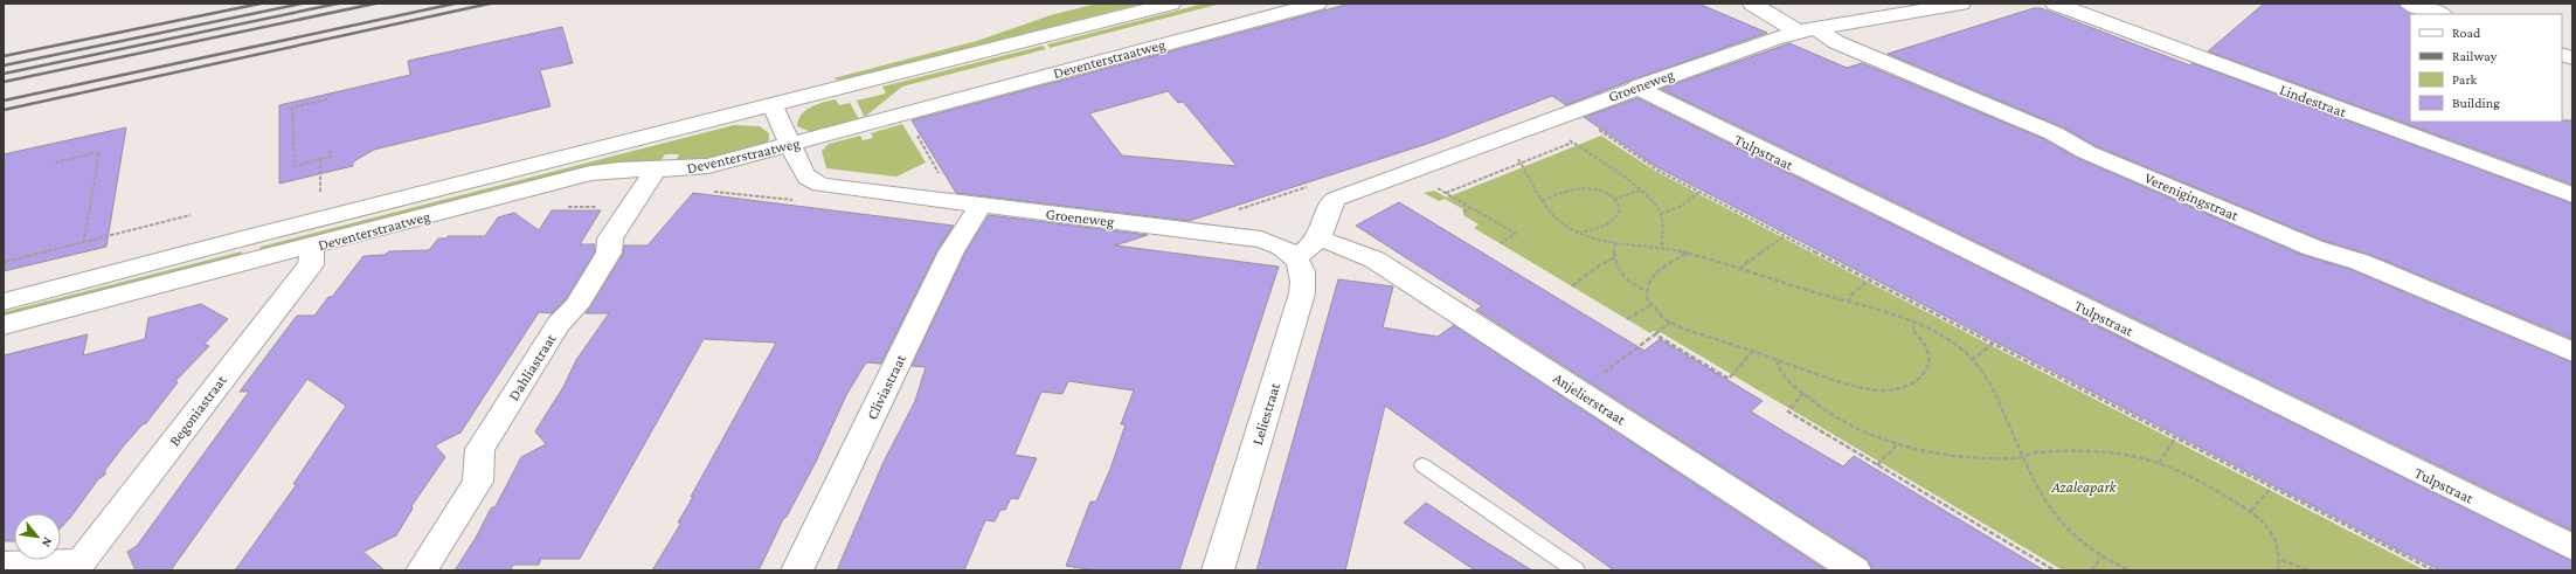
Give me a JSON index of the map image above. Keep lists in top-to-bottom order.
{
  "streets": {
    "street": [
      "Deventerstraatweg",
      "Groeneweg",
      "Lindestraat",
      "Tulpstraat",
      "Verenigingstraat",
      "Dahliastraat",
      "Cliviastraat",
      "Anjelierstraat",
      "Begoniastraat",
      "Leliestraat"
    ]
  },
  "crossings": [
    ["Deventerstraatweg", "Dahliastraat"],
    ["Deventerstraatweg", "Begoniastraat"],
    ["Groeneweg", "Tulpstraat"],
    ["Groeneweg", "Verenigingstraat"],
    ["Groeneweg", "Cliviastraat"],
    ["Groeneweg", "Leliestraat"]
  ],
  "parks": ["Azaleapark"],
  "legend": [
    "Road",
    "Railway",
    "Park",
    "Building"
  ],
  "north": "bottom right"
}
